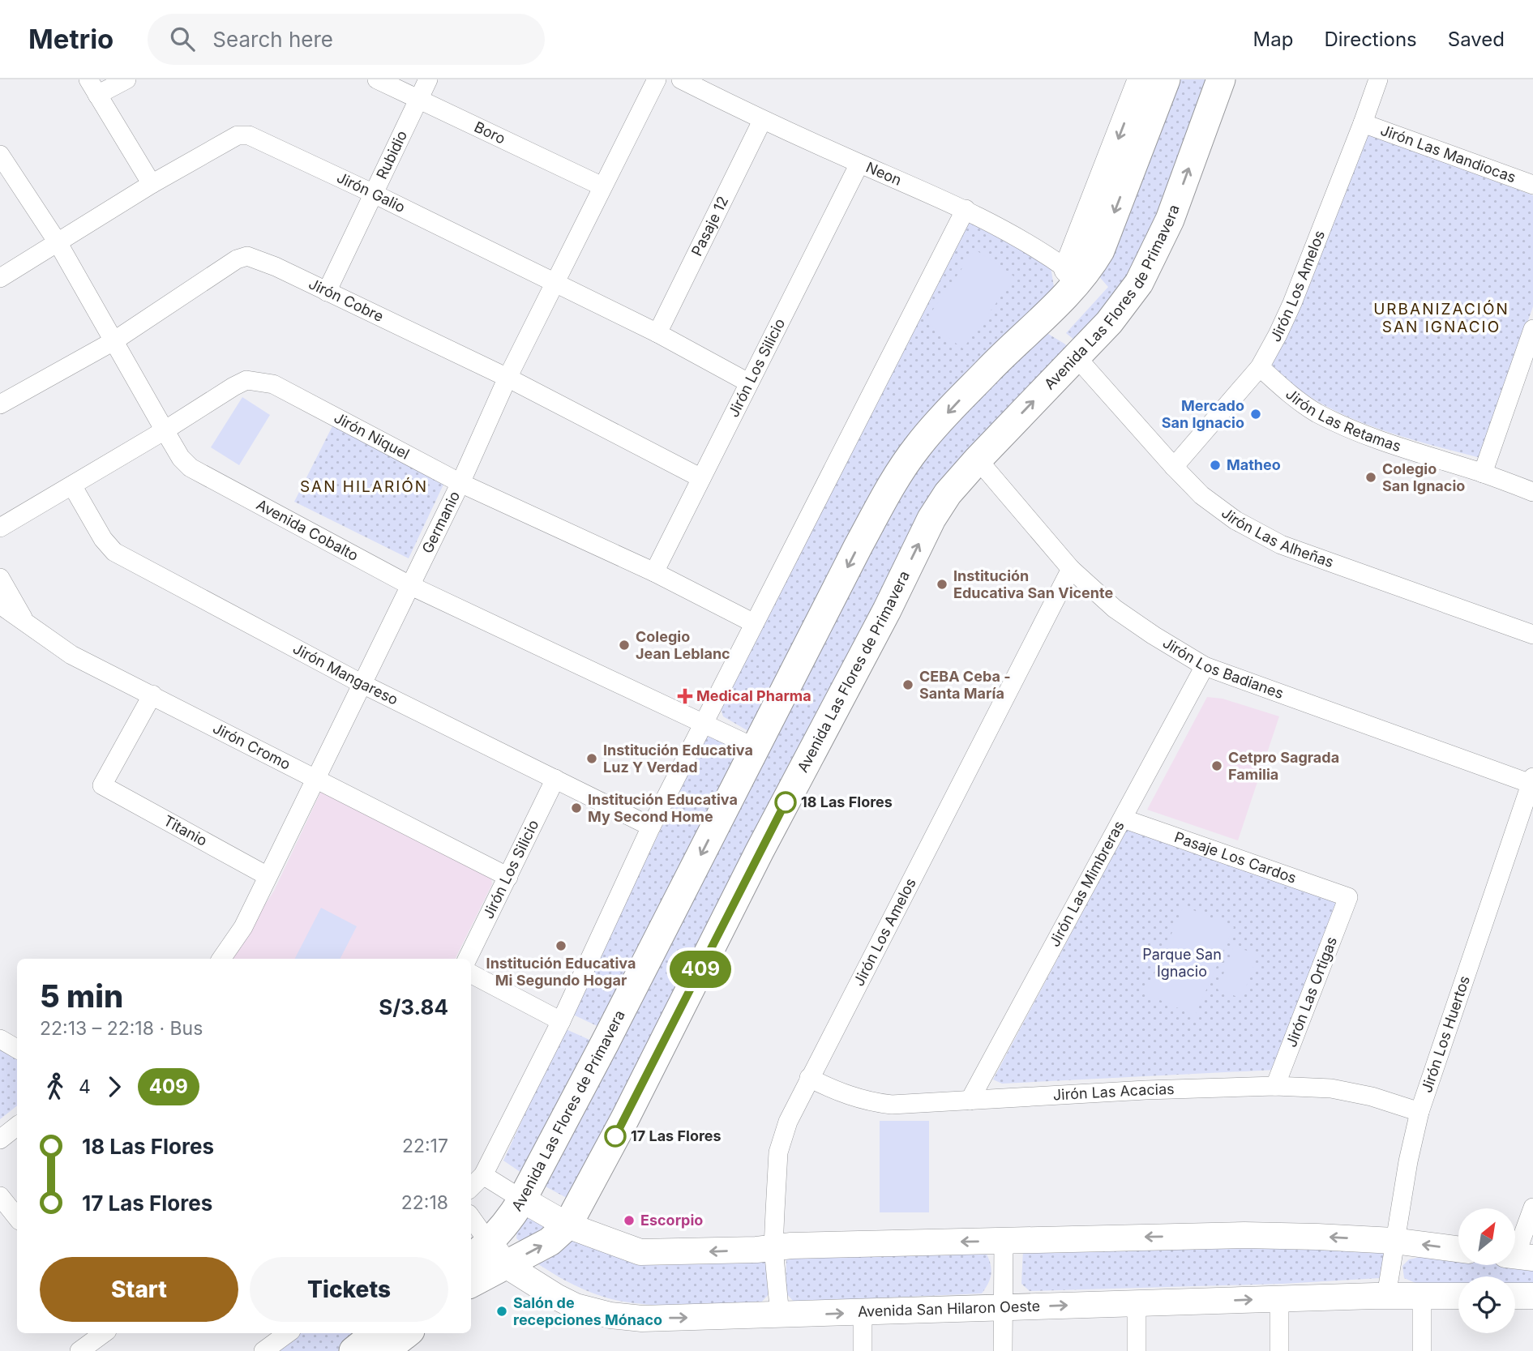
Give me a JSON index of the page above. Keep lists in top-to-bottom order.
{
  "streets": {
    "main road": ["Avenida Las Flores de Primavera"],
    "street": [
      "Boro",
      "Jirón Las Mandiocas",
      "Rubidio",
      "Neon",
      "Jirón Galio",
      "Pasaje 12",
      "Jirón Los Amelos",
      "Jirón Cobre",
      "Jirón Los Silicio",
      "Jirón Las Retamas",
      "Jirón Niquel",
      "Germanio",
      "Avenida Cobalto",
      "Jirón Las Alheñas",
      "Jirón Los Badianes",
      "Jirón Mangareso",
      "Jirón Cromo",
      "Titanio",
      "Pasaje Los Cardos",
      "Jirón Las Mimbreras",
      "Jirón Las Ortigas",
      "Jirón Los Huertos",
      "Jirón Las Acacias",
      "Avenida San Hilaron Oeste"
    ]
  },
  "crossings": [
    ["Boro", "Rubidio"],
    ["Boro", "Germanio"],
    ["Jirón Las Mandiocas", "Jirón Los Amelos"],
    ["Rubidio", "Jirón Galio"],
    ["Rubidio", "Jirón Cobre"],
    ["Neon", "Pasaje 12"],
    ["Neon", "Avenida Las Flores de Primavera"],
    ["Neon", "Jirón Los Silicio"],
    ["Jirón Galio", "Pasaje 12"],
    ["Jirón Galio", "Jirón Los Silicio"],
    ["Jirón Galio", "Germanio"],
    ["Jirón Galio", "Avenida Cobalto"],
    ["Jirón Los Amelos", "Jirón Las Retamas"],
    ["Jirón Los Amelos", "Jirón Las Alheñas"],
    ["Jirón Los Amelos", "Jirón Los Badianes"],
    ["Jirón Los Amelos", "Jirón Las Acacias"],
    ["Jirón Los Amelos", "Avenida San Hilaron Oeste"],
    ["Avenida Las Flores de Primavera", "Avenida Cobalto"],
    ["Avenida Las Flores de Primavera", "Jirón Las Alheñas"],
    ["Avenida Las Flores de Primavera", "Jirón Los Badianes"],
    ["Avenida Las Flores de Primavera", "Avenida San Hilaron Oeste"],
    ["Jirón Cobre", "Jirón Los Silicio"],
    ["Jirón Cobre", "Germanio"],
    ["Jirón Cobre", "Avenida Cobalto"],
    ["Jirón Los Silicio", "Jirón Niquel"],
    ["Jirón Los Silicio", "Jirón Mangareso"],
    ["Jirón Los Silicio", "Jirón Cromo"],
    ["Jirón Niquel", "Germanio"],
    ["Jirón Niquel", "Avenida Cobalto"],
    ["Jirón Niquel", "Jirón Mangareso"],
    ["Germanio", "Avenida Cobalto"],
    ["Germanio", "Jirón Mangareso"],
    ["Germanio", "Jirón Cromo"],
    ["Germanio", "Titanio"],
    ["Jirón Los Badianes", "Jirón Las Mimbreras"],
    ["Jirón Los Badianes", "Jirón Los Huertos"],
    ["Jirón Cromo", "Titanio"],
    ["Pasaje Los Cardos", "Jirón Las Mimbreras"],
    ["Pasaje Los Cardos", "Jirón Las Ortigas"],
    ["Jirón Las Mimbreras", "Jirón Las Acacias"],
    ["Jirón Las Ortigas", "Jirón Las Acacias"],
    ["Jirón Los Huertos", "Jirón Las Acacias"],
    ["Jirón Los Huertos", "Avenida San Hilaron Oeste"]
  ],
  "districts": ["URBANIZACIÓN SAN IGNACIO", "SAN HILARIÓN"],
  "parks": ["Parque San Ignacio"],
  "places": {
    "other": [
      "Mercado San Ignacio",
      "Matheo",
      "Colegio San Ignacio",
      "Institución Educativa San Vicente",
      "Colegio Jean Leblanc",
      "CEBA Ceba - Santa María",
      "Institución Educativa Luz Y Verdad",
      "Cetpro Sagrada Familia",
      "18 Las Flores",
      "Institución Educativa My Second Home",
      "Institución Educativa Mi Segundo Hogar",
      "17 Las Flores",
      "Escorpio",
      "Salón de recepciones Mónaco"
    ],
    "health": ["Medical Pharma"]
  },
  "lines": ["bus line 409"],
  "north": "top right",
  "page": {
    "header": "Metrio",
    "search": "Search here",
    "nav": ["Map", "Directions", "Saved"],
    "on_map": "409",
    "heading": ["5 min", "22:13 – 22:18 · Bus", "S/3.84"],
    "legs": ["4", "409"],
    "list": [
      {
        "name": "18 Las Flores",
        "value": "22:17"
      },
      {
        "name": "17 Las Flores",
        "value": "22:18"
      }
    ],
    "buttons": ["Start", "Tickets"]
  }
}
